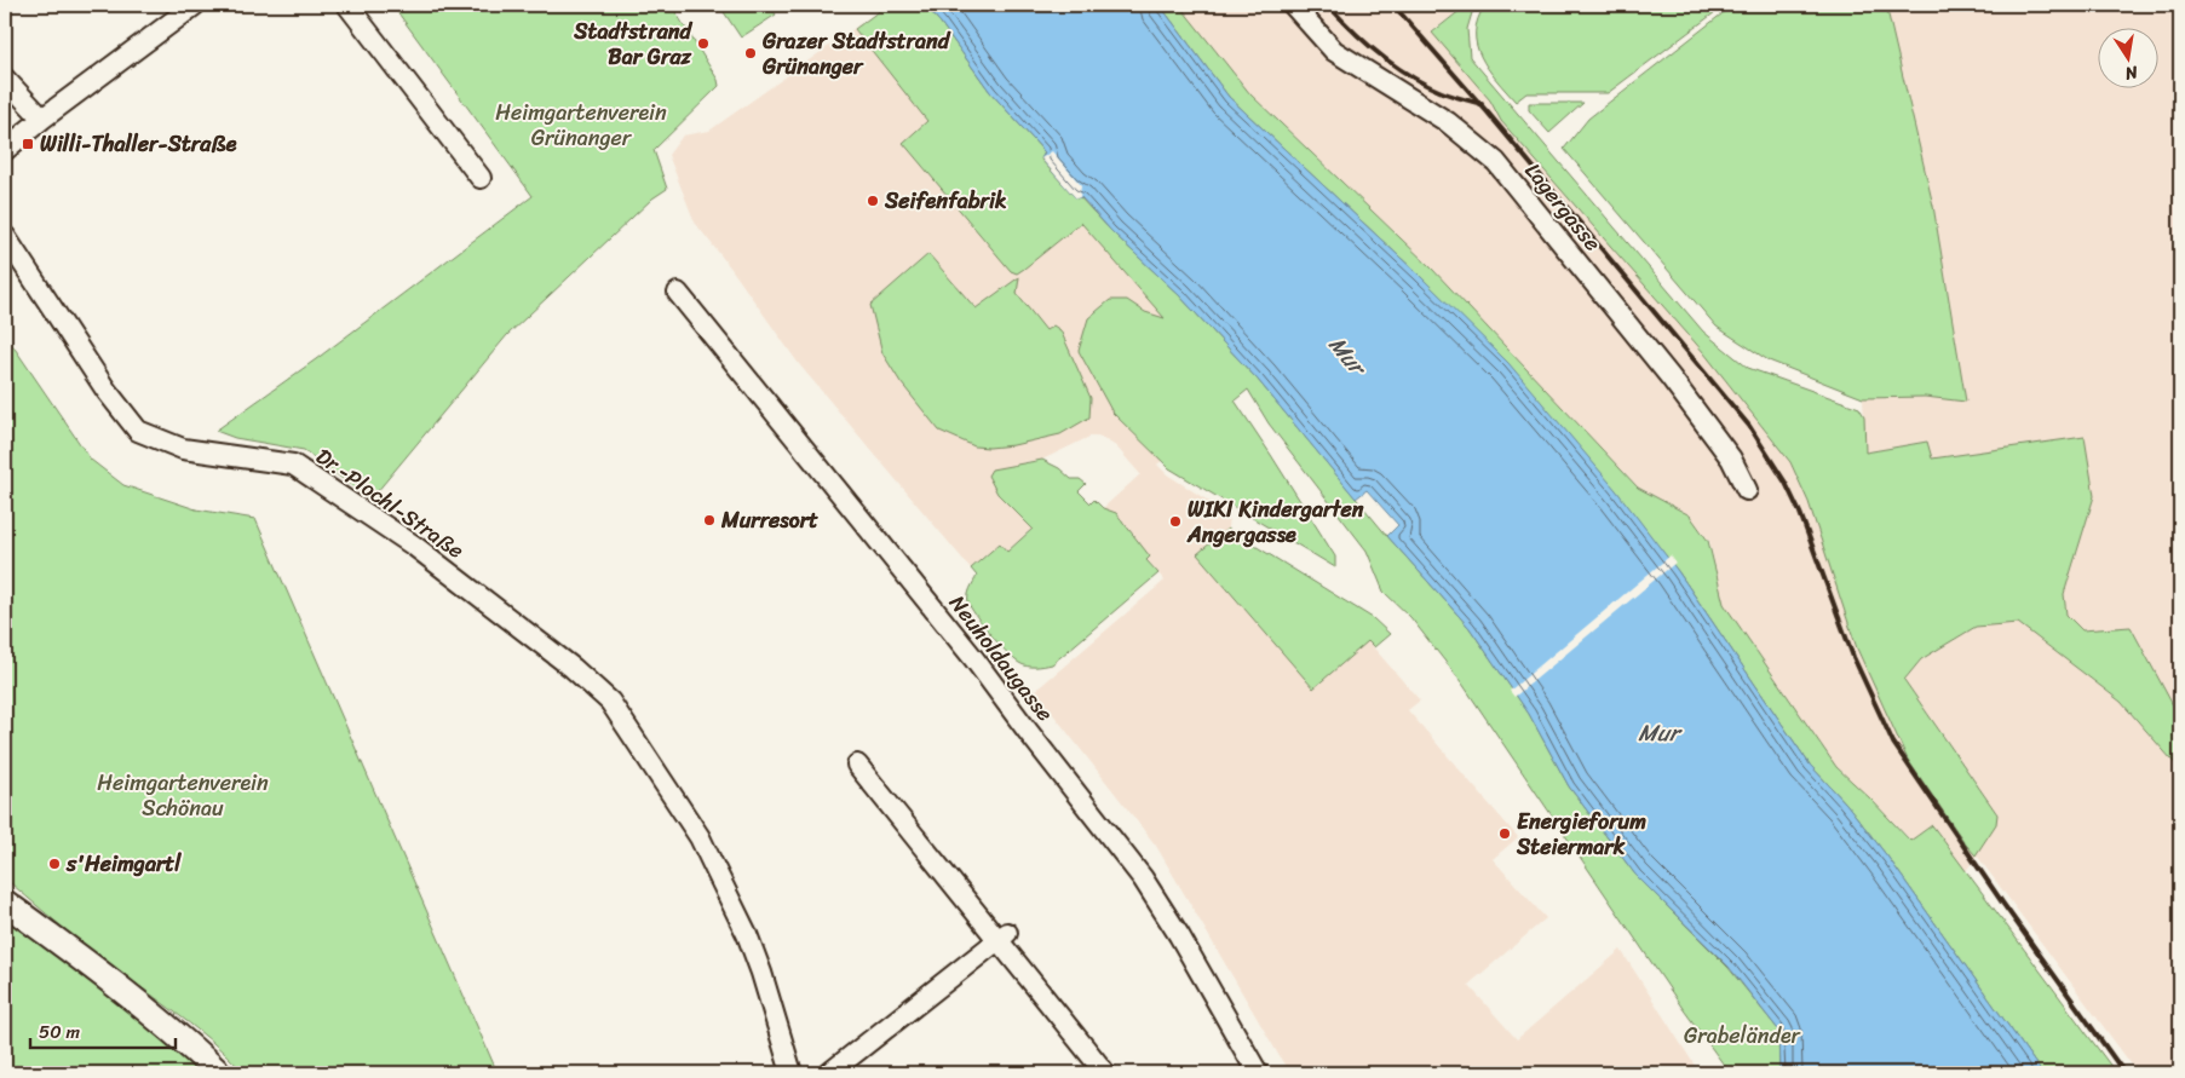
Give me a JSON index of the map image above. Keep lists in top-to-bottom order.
{
  "streets": {
    "street": ["Lagergasse", "Dr.-Plochl-Straße", "Neuholdaugasse"]
  },
  "water": ["Mur"],
  "parks": ["Heimgartenverein Grünanger", "Heimgartenverein Schönau", "Grabeländer"],
  "places": {
    "other": [
      "Stadtstrand Bar Graz",
      "Grazer Stadtstrand Grünanger",
      "Seifenfabrik",
      "Murresort",
      "WIKI Kindergarten Angergasse",
      "Energieforum Steiermark",
      "s'Heimgartl"
    ],
    "transit": ["Willi-Thaller-Straße"]
  },
  "scale_bar": "50 m",
  "north": "bottom"
}
